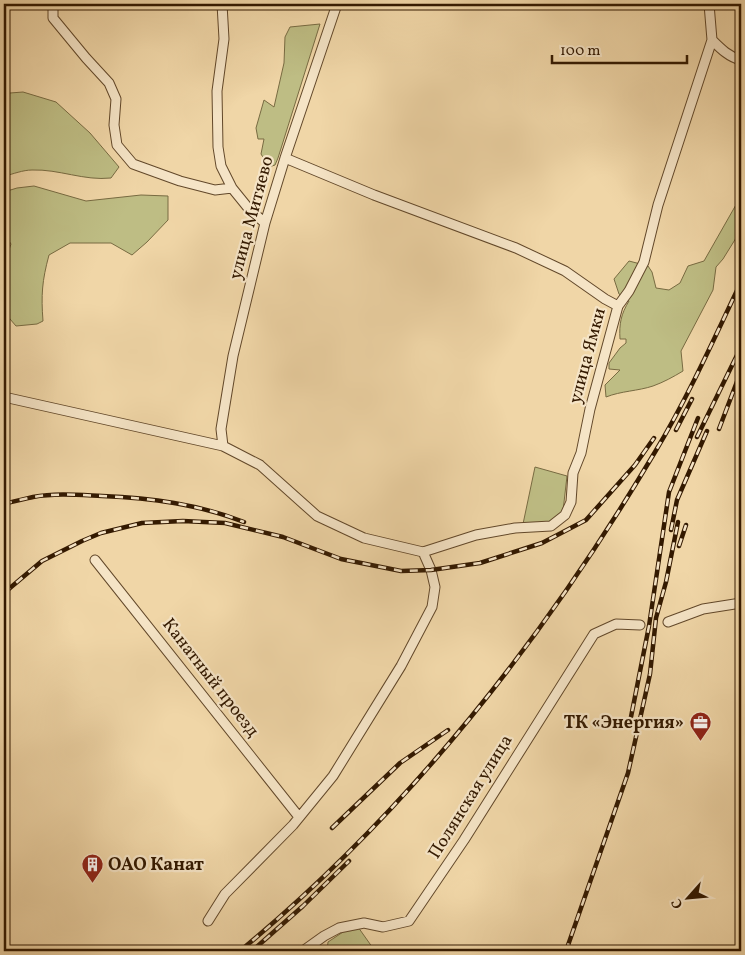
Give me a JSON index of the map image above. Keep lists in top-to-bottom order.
{
  "streets": {
    "street": [
      "улица Митяево",
      "улица Ямки",
      "Канатный проезд",
      "Полянская улица"
    ]
  },
  "places": {
    "office": ["ТК «Энергия»"],
    "building": ["ОАО Канат"]
  },
  "scale_bar": "100 m",
  "north": "bottom left"
}
